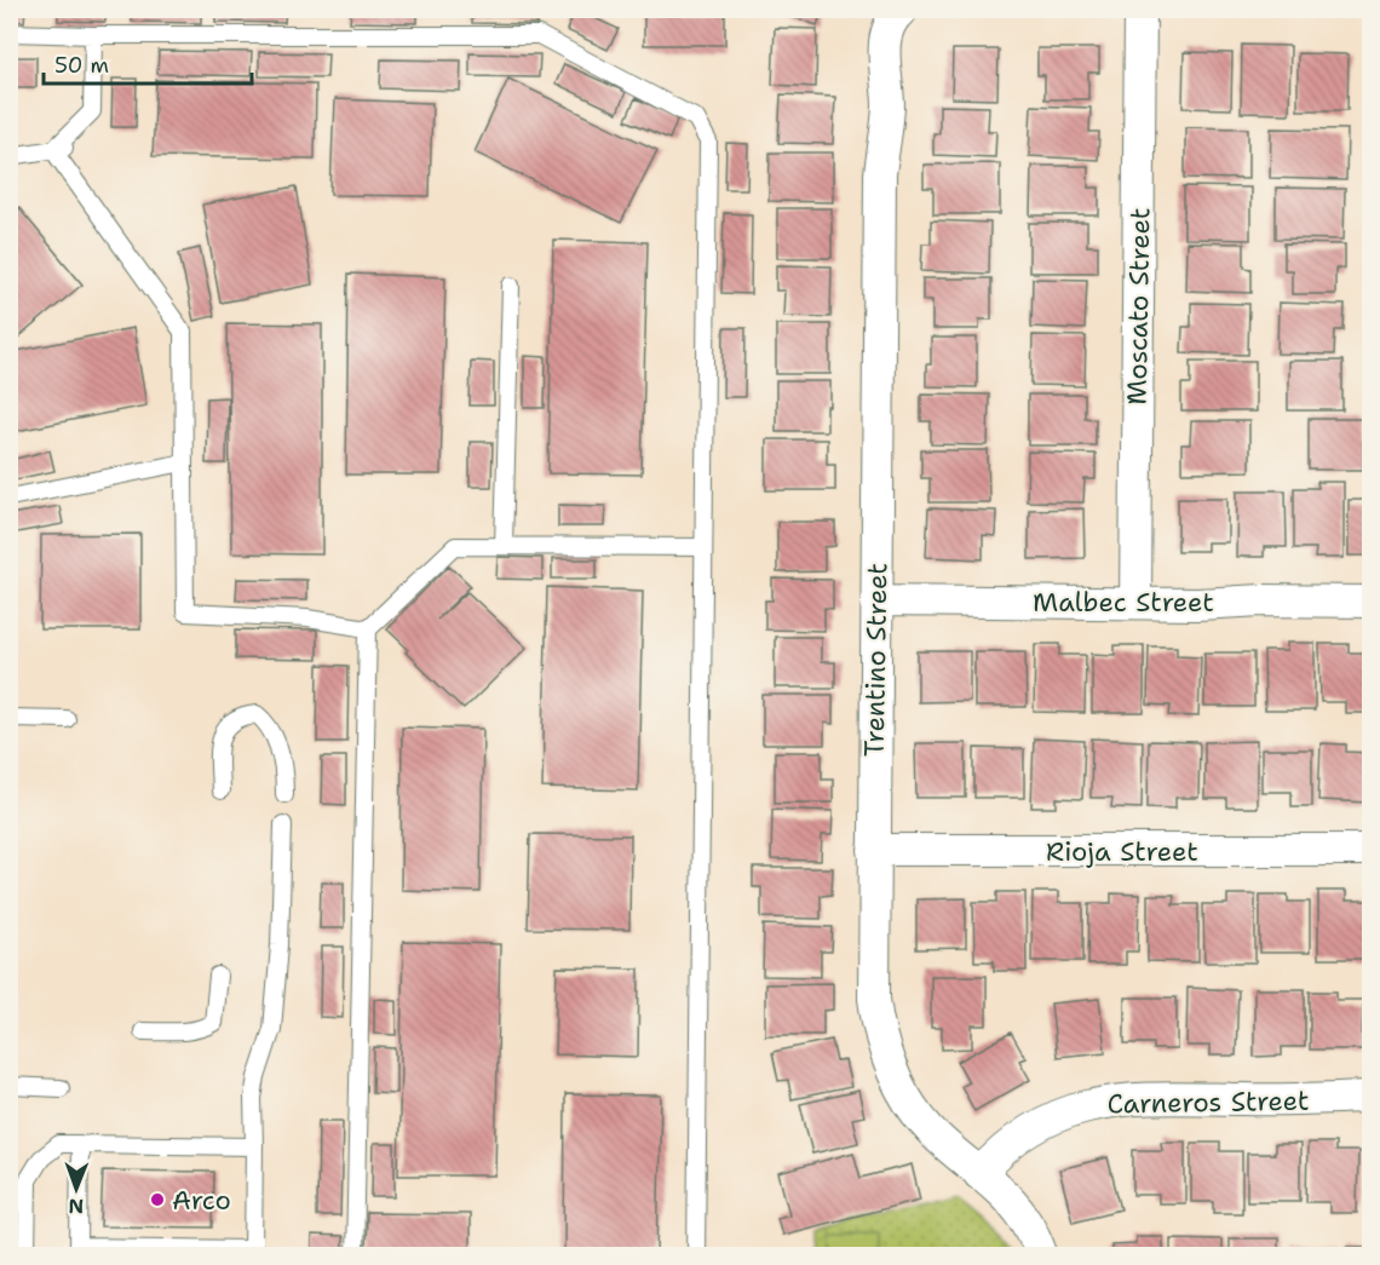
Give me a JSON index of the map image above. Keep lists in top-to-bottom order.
{
  "streets": {
    "street": [
      "Moscato Street",
      "Malbec Street",
      "Trentino Street",
      "Rioja Street",
      "Carneros Street"
    ]
  },
  "crossings": [
    ["Moscato Street", "Malbec Street"],
    ["Malbec Street", "Trentino Street"],
    ["Trentino Street", "Rioja Street"],
    ["Trentino Street", "Carneros Street"]
  ],
  "places": ["Arco"],
  "scale_bar": "50 m",
  "north": "bottom"
}
